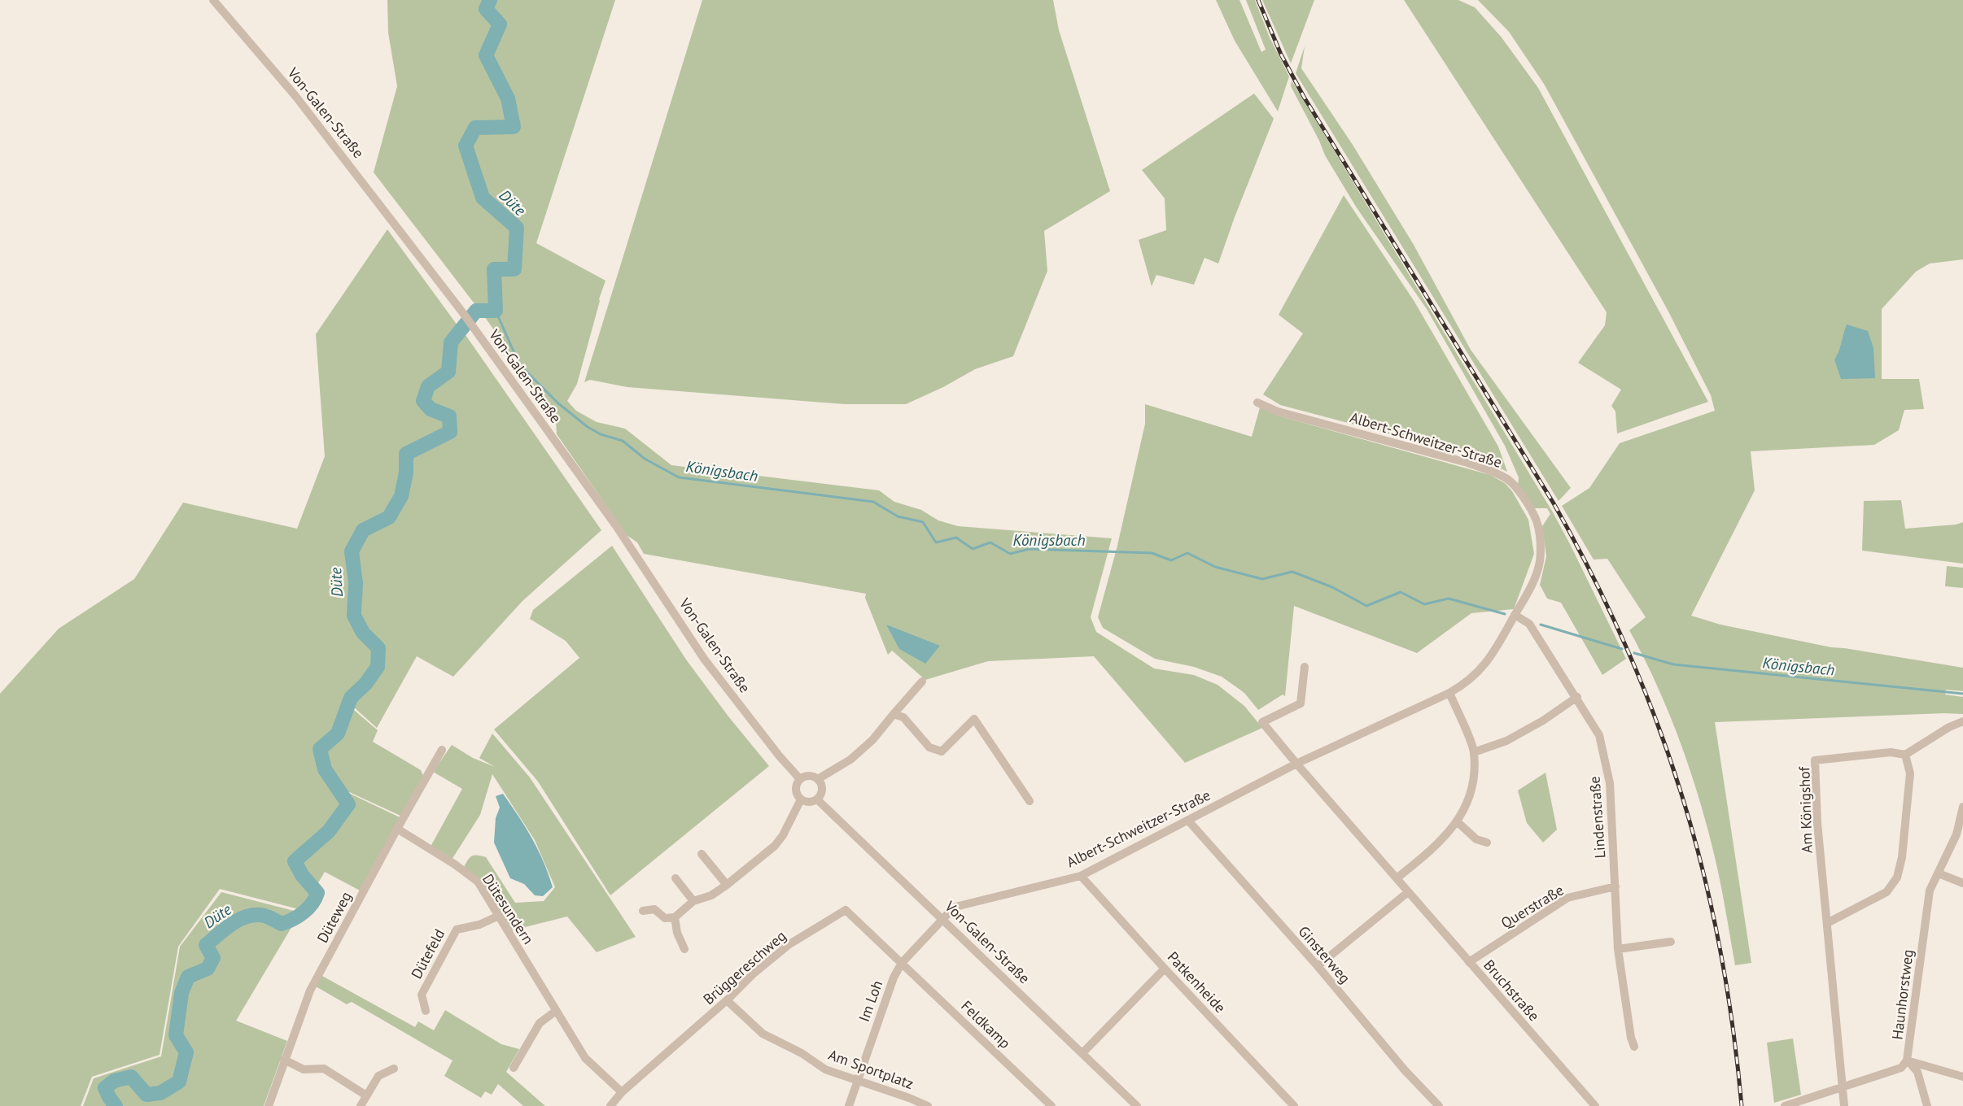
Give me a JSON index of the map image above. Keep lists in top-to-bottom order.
{
  "streets": {
    "street": [
      "Von-Galen-Straße",
      "Albert-Schweitzer-Straße",
      "Am Königshof",
      "Lindenstraße",
      "Querstraße",
      "Dütesundern",
      "Düteweg",
      "Dütefeld",
      "Ginsterweg",
      "Brüggereschweg",
      "Patkenheide",
      "Bruchstraße",
      "Haunhorstweg",
      "Im Loh",
      "Feldkamp",
      "Am Sportplatz"
    ]
  },
  "crossings": [
    ["Von-Galen-Straße", "Albert-Schweitzer-Straße"],
    ["Von-Galen-Straße", "Im Loh"],
    ["Albert-Schweitzer-Straße", "Lindenstraße"],
    ["Albert-Schweitzer-Straße", "Ginsterweg"],
    ["Albert-Schweitzer-Straße", "Patkenheide"],
    ["Albert-Schweitzer-Straße", "Bruchstraße"],
    ["Albert-Schweitzer-Straße", "Im Loh"],
    ["Am Königshof", "Haunhorstweg"],
    ["Lindenstraße", "Querstraße"],
    ["Querstraße", "Bruchstraße"],
    ["Dütesundern", "Düteweg"],
    ["Dütesundern", "Dütefeld"],
    ["Dütesundern", "Brüggereschweg"],
    ["Brüggereschweg", "Im Loh"],
    ["Brüggereschweg", "Feldkamp"],
    ["Brüggereschweg", "Am Sportplatz"],
    ["Im Loh", "Feldkamp"],
    ["Im Loh", "Am Sportplatz"]
  ],
  "water": ["Düte", "Königsbach"]
}
